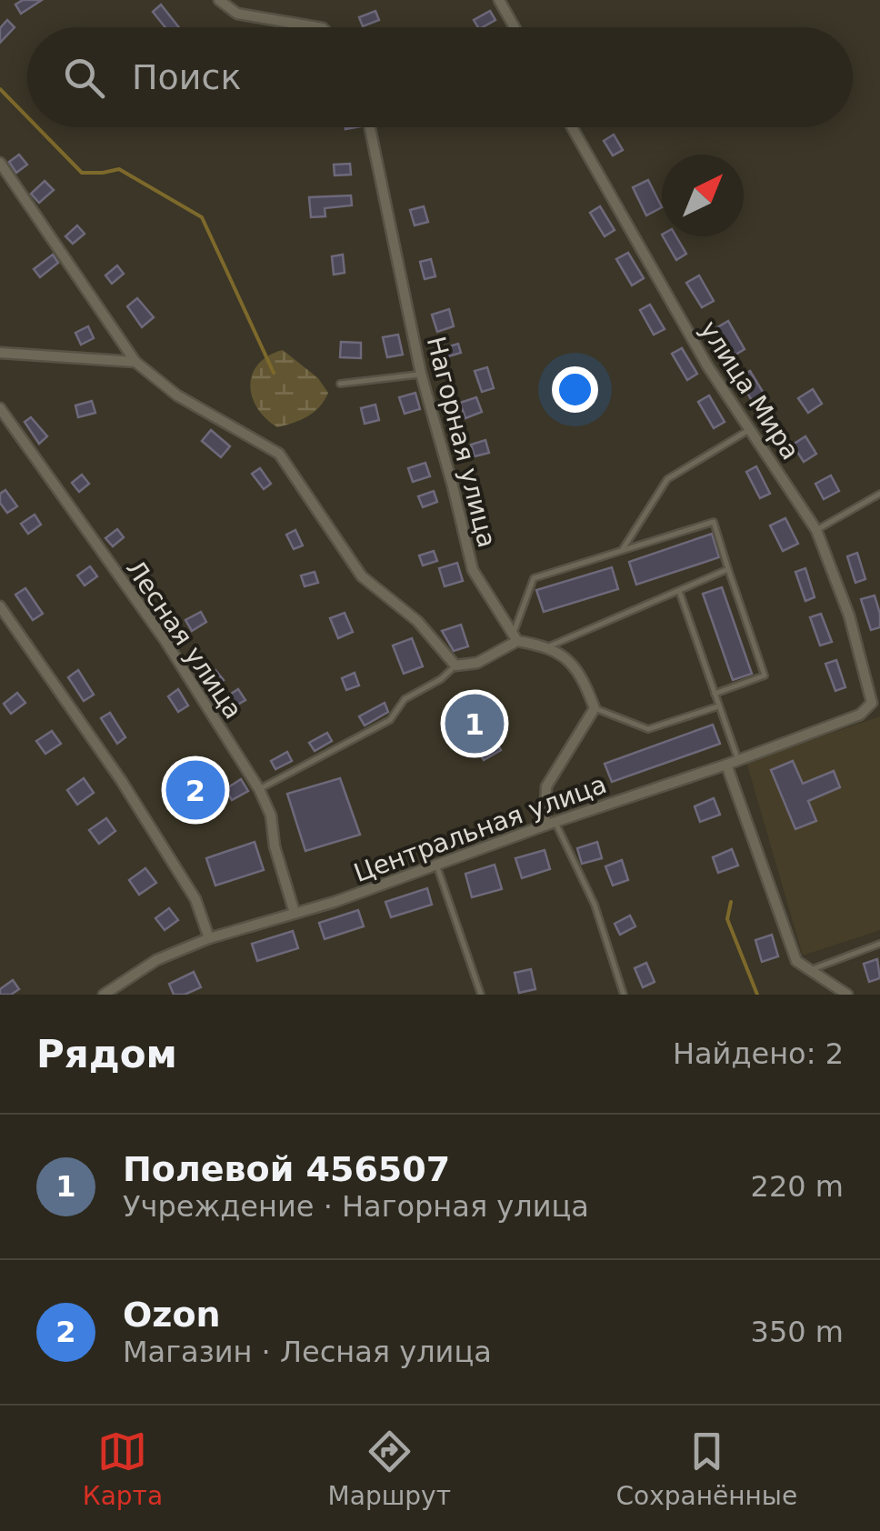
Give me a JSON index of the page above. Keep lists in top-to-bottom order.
{
  "streets": {
    "street": [
      "улица Мира",
      "Нагорная улица",
      "Лесная улица",
      "Центральная улица"
    ]
  },
  "crossings": [
    ["улица Мира", "Центральная улица"],
    ["Лесная улица", "Центральная улица"]
  ],
  "north": "top right",
  "page": {
    "search": "Поиск",
    "pins": ["1", "2"],
    "heading": ["Рядом", "Найдено: 2"],
    "list": [
      {
        "mark": "1",
        "name": "Полевой 456507",
        "note": "Учреждение · Нагорная улица",
        "value": "220 m"
      },
      {
        "mark": "2",
        "name": "Ozon",
        "note": "Магазин · Лесная улица",
        "value": "350 m"
      }
    ],
    "nav": ["Карта", "Маршрут", "Сохранённые"]
  }
}
